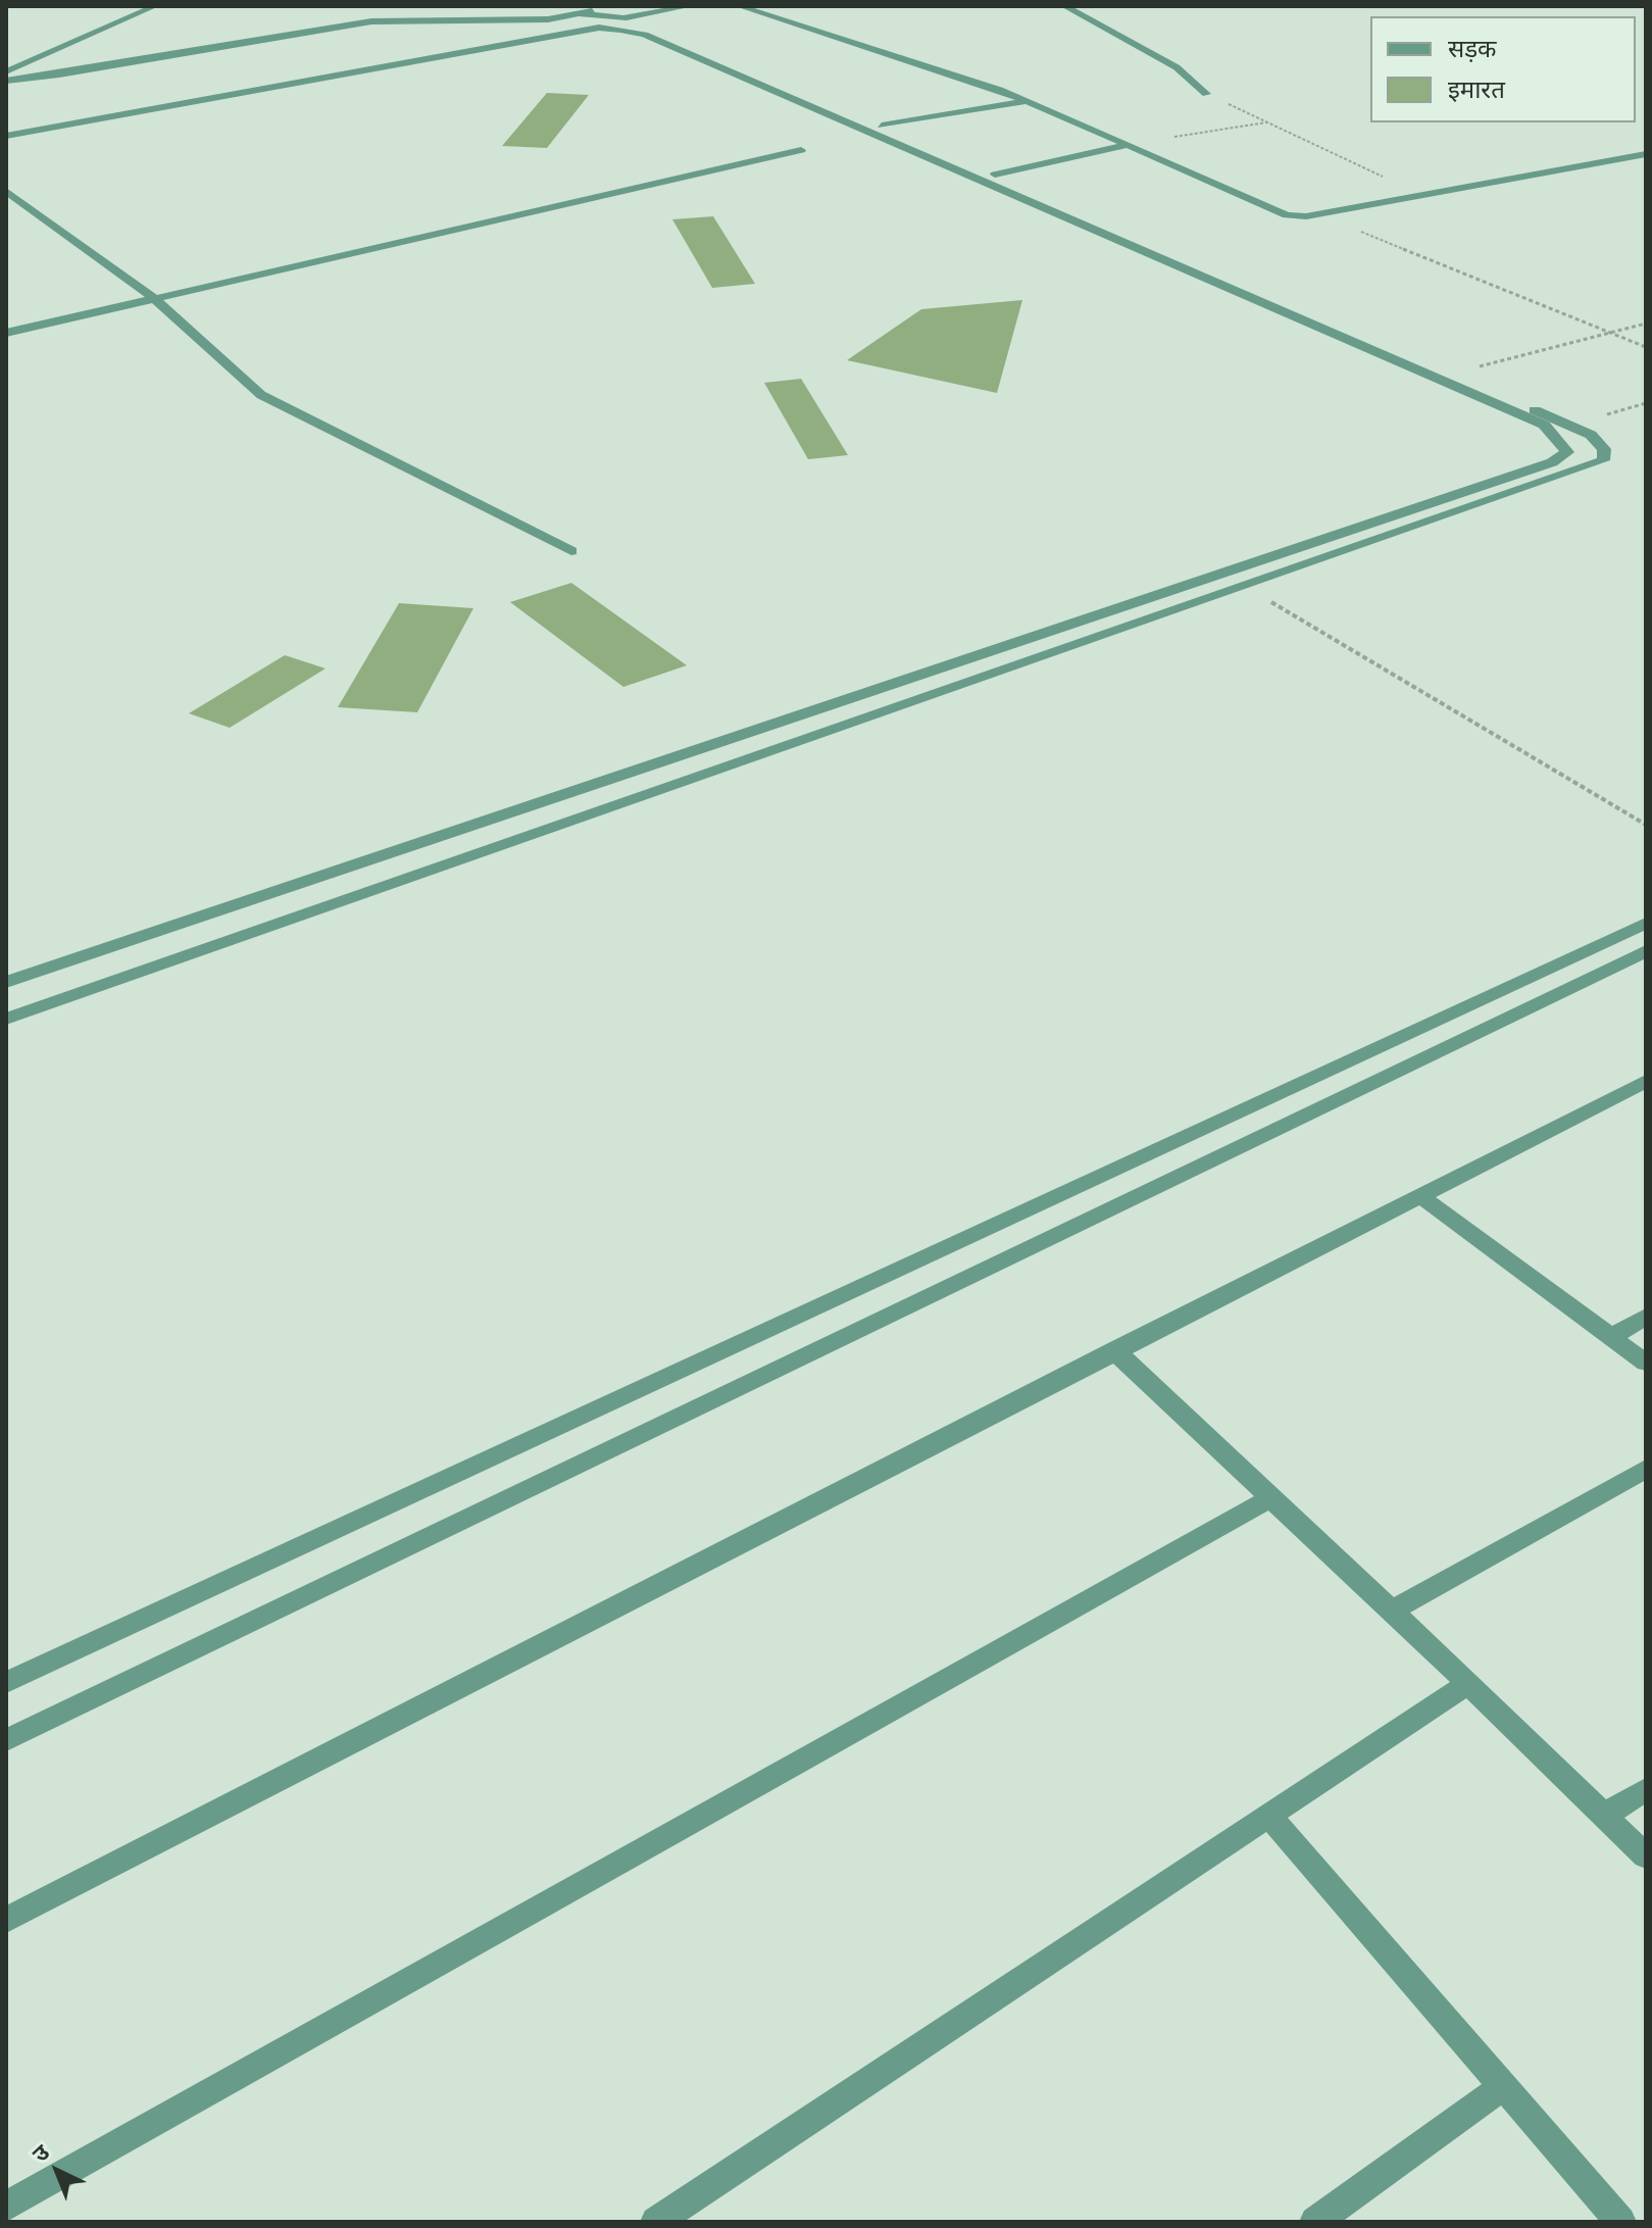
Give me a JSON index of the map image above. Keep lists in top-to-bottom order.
{
  "legend": ["सड़क", "इमारत"],
  "north": "top left"
}
